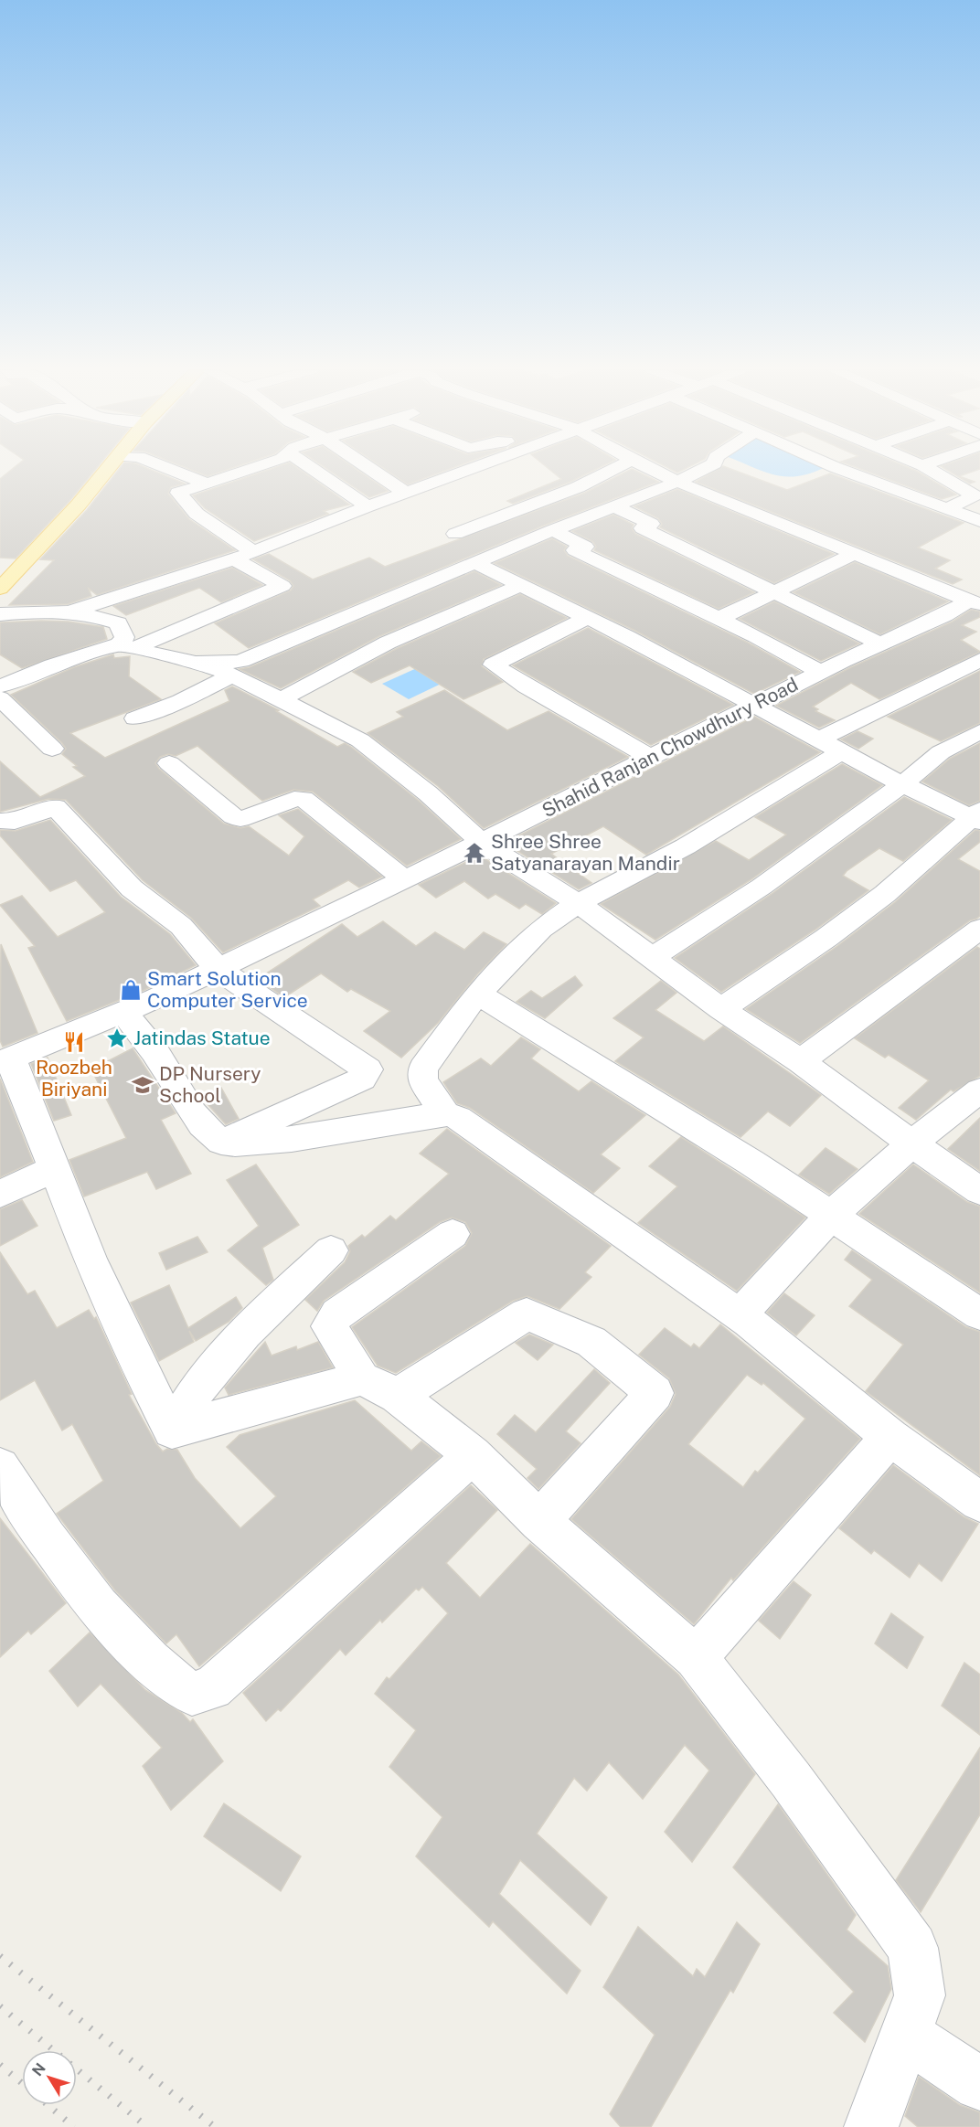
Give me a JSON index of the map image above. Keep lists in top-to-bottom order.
{
  "streets": {
    "street": ["Shahid Ranjan Chowdhury Road"]
  },
  "places": {
    "temple": ["Shree Shree Satyanarayan Mandir"],
    "shop": ["Smart Solution Computer Service"],
    "place": ["Jatindas Statue"],
    "restaurant": ["Roozbeh Biriyani"],
    "school or university": ["DP Nursery School"]
  },
  "north": "top left"
}
